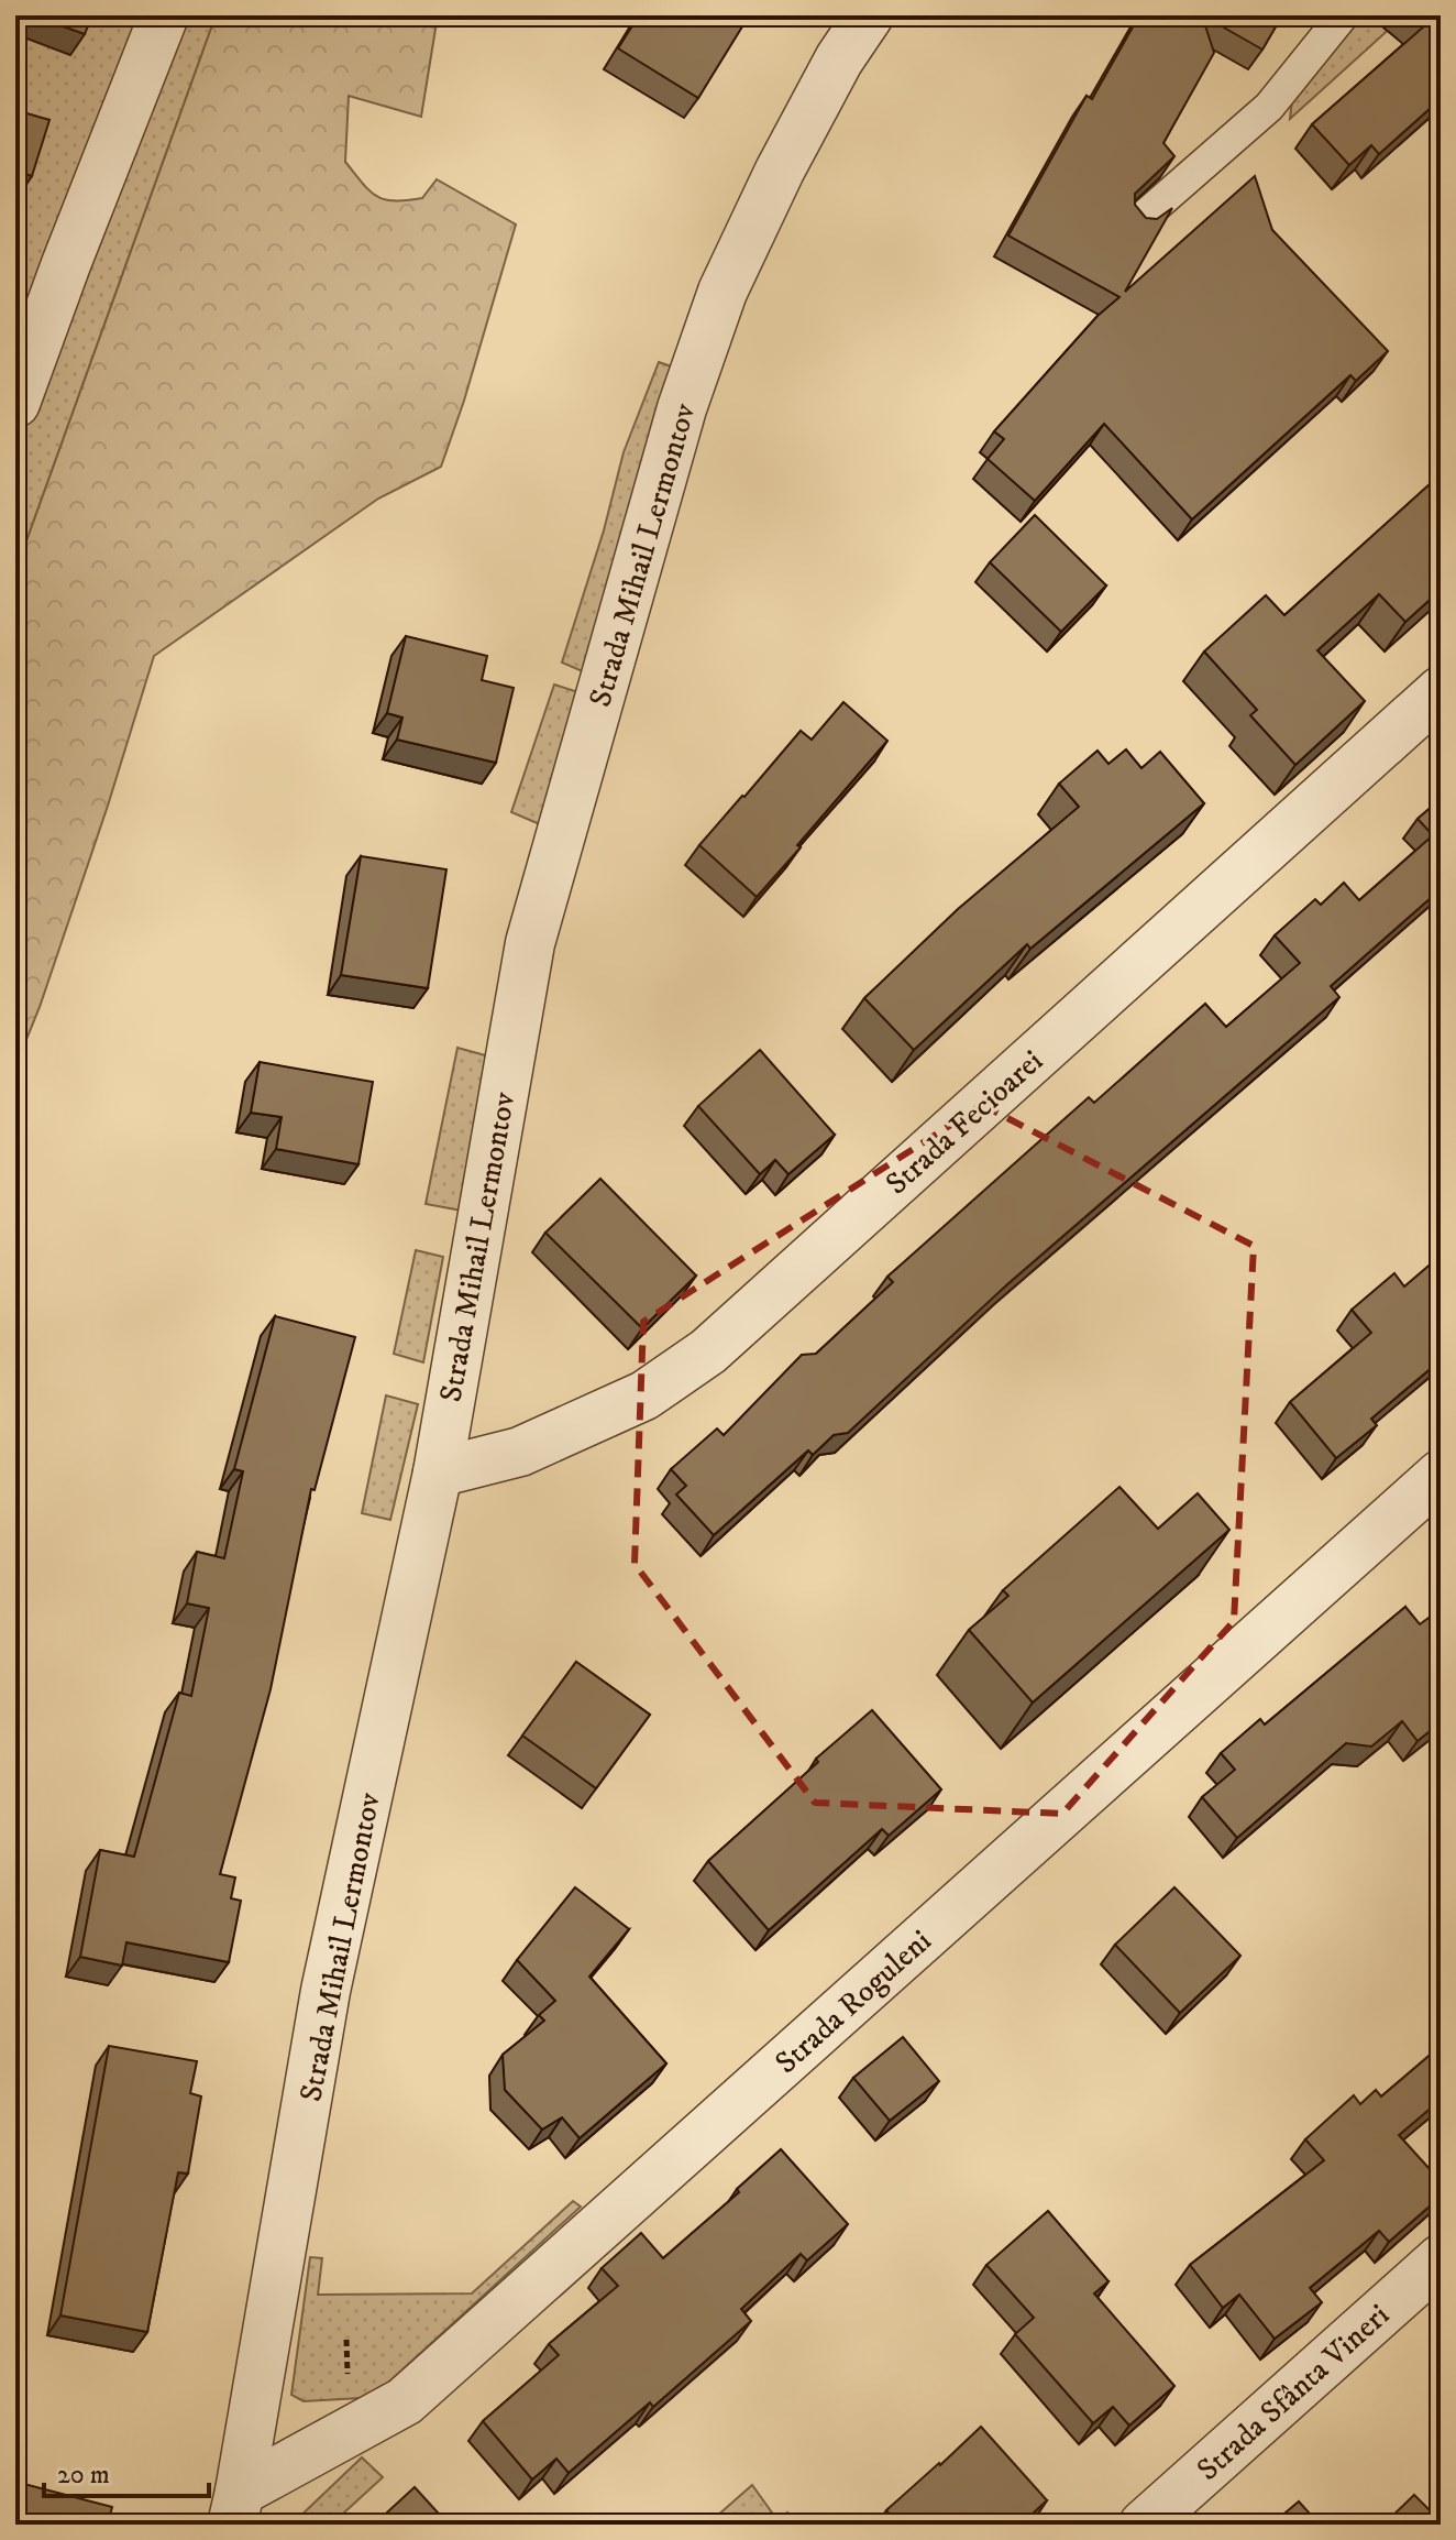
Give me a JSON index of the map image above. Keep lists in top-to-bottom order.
{
  "streets": {
    "street": [
      "Strada Mihail Lermontov",
      "Strada Fecioarei",
      "Strada Roguleni",
      "Strada Sfânta Vineri"
    ]
  },
  "crossings": [
    ["Strada Mihail Lermontov", "Strada Fecioarei"],
    ["Strada Mihail Lermontov", "Strada Roguleni"]
  ],
  "scale_bar": "20 m"
}
